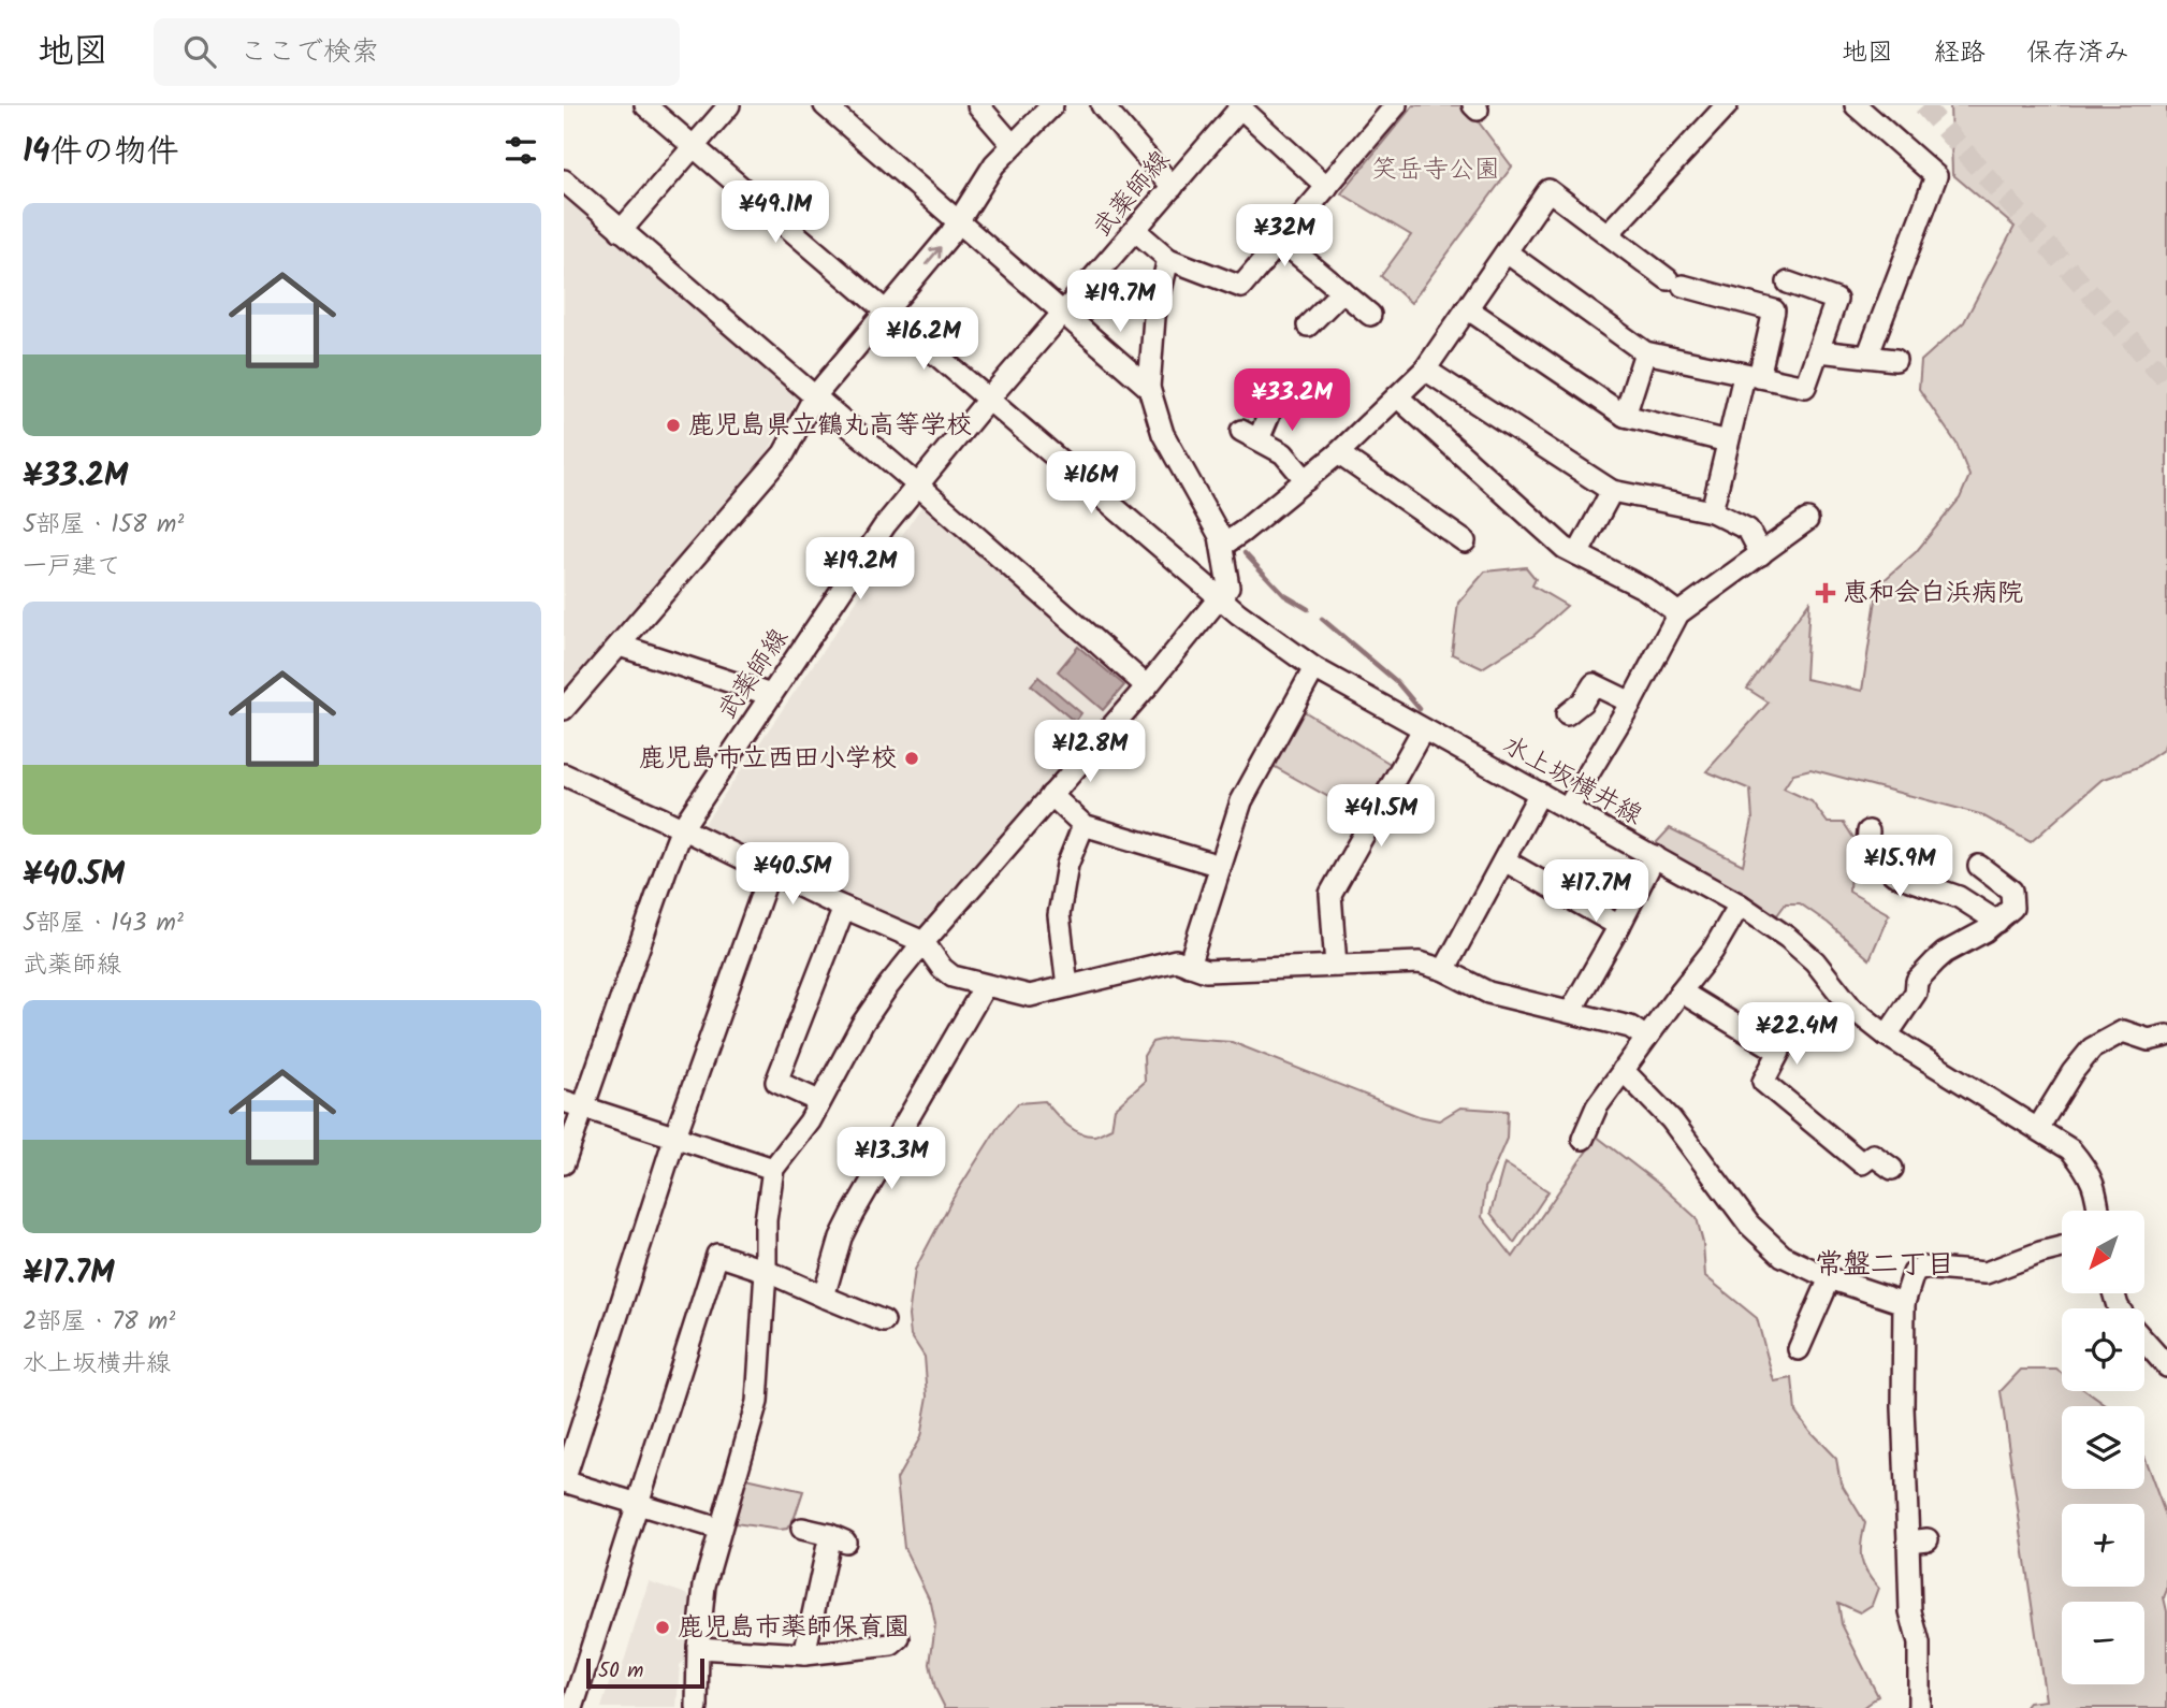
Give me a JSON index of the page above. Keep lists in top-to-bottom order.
{
  "streets": {
    "street": ["武薬師線", "水上坂横井線"]
  },
  "crossings": [
    ["武薬師線", "水上坂横井線"]
  ],
  "districts": ["常盤二丁目"],
  "parks": ["笑岳寺公園"],
  "places": {
    "other": ["鹿児島県立鶴丸高等学校", "鹿児島市立西田小学校", "鹿児島市薬師保育園"],
    "health": ["恵和会白浜病院"]
  },
  "scale_bar": "50 m",
  "north": "bottom left",
  "page": {
    "header": "地図",
    "search": "ここで検索",
    "nav": ["地図", "経路", "保存済み"],
    "heading": "14件の物件",
    "price": [
      "¥49.1M",
      "¥32M",
      "¥19.7M",
      "¥16.2M",
      "¥33.2M",
      "¥16M",
      "¥19.2M",
      "¥12.8M",
      "¥41.5M",
      "¥15.9M",
      "¥40.5M",
      "¥17.7M",
      "¥22.4M",
      "¥13.3M"
    ],
    "list": [
      {
        "name": "¥33.2M",
        "note": "5部屋 · 158 m² · 一戸建て"
      },
      {
        "name": "¥40.5M",
        "note": "5部屋 · 143 m² · 武薬師線"
      },
      {
        "name": "¥17.7M",
        "note": "2部屋 · 78 m² · 水上坂横井線"
      }
    ],
    "map_buttons": ["+", "−"],
    "scale": "50 m"
  }
}
